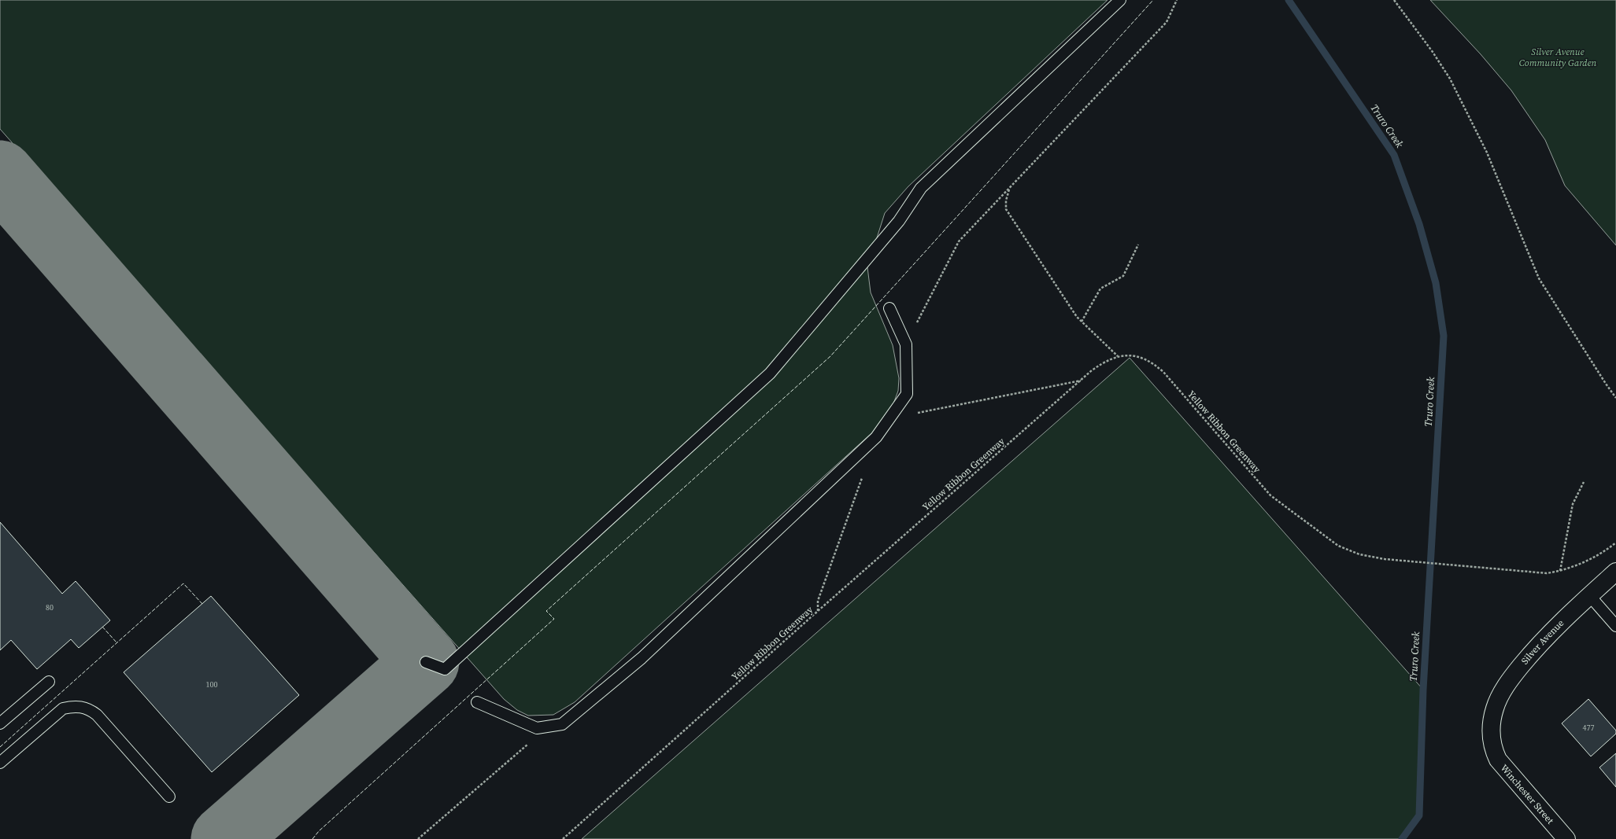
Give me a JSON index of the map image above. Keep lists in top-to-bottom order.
{
  "streets": {
    "street": ["Silver Avenue", "Winchester Street"],
    "path": ["Yellow Ribbon Greenway"]
  },
  "crossings": [
    ["Silver Avenue", "Winchester Street"]
  ],
  "water": ["Truro Creek"],
  "parks": ["Silver Avenue Community Garden"],
  "house_numbers": ["80", "100", "477"]
}
